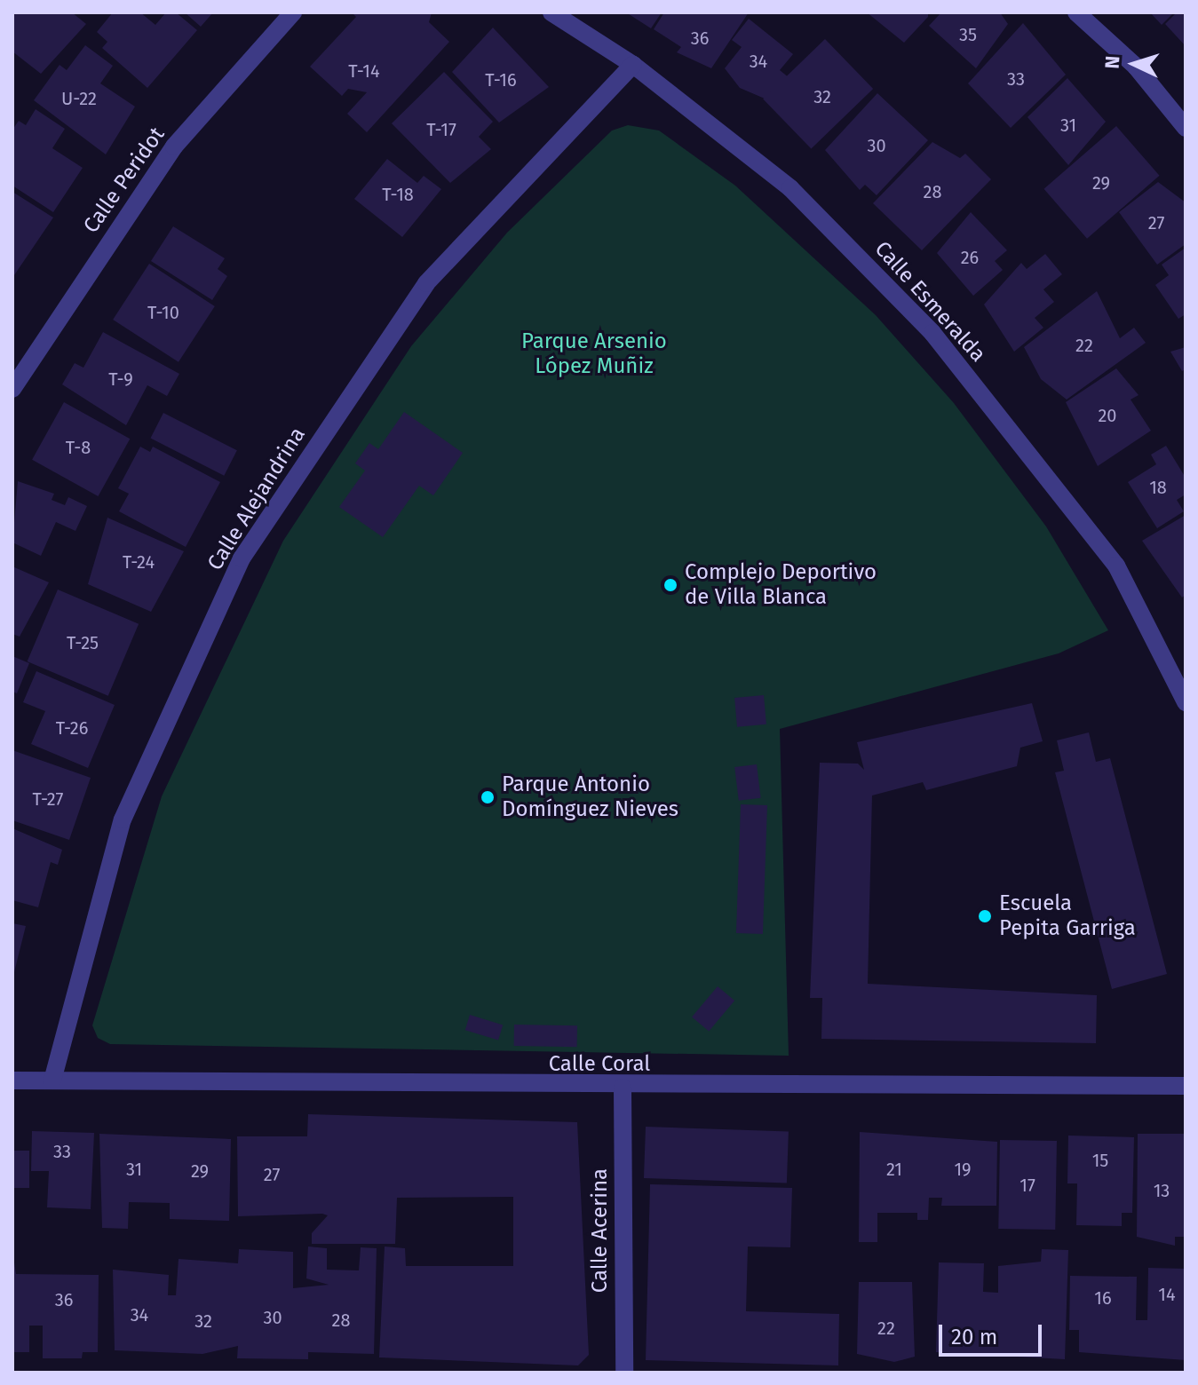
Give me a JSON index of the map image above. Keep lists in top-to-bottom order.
{
  "streets": {
    "street": [
      "Calle Peridot",
      "Calle Esmeralda",
      "Calle Alejandrina",
      "Calle Coral",
      "Calle Acerina"
    ]
  },
  "crossings": [
    ["Calle Esmeralda", "Calle Alejandrina"],
    ["Calle Alejandrina", "Calle Coral"],
    ["Calle Coral", "Calle Acerina"]
  ],
  "parks": ["Parque Arsenio López Muñiz"],
  "places": ["Complejo Deportivo de Villa Blanca", "Parque Antonio Domínguez Nieves", "Escuela Pepita Garriga"],
  "house_numbers": [
    "35",
    "36",
    "34",
    "T-14",
    "33",
    "T-16",
    "32",
    "U-22",
    "31",
    "T-17",
    "30",
    "29",
    "28",
    "T-18",
    "27",
    "26",
    "T-10",
    "22",
    "T-9",
    "20",
    "T-8",
    "18",
    "T-24",
    "T-25",
    "T-26",
    "T-27",
    "33",
    "15",
    "31",
    "21",
    "19",
    "29",
    "27",
    "17",
    "13",
    "14",
    "16",
    "36",
    "34",
    "30",
    "28",
    "32",
    "22"
  ],
  "scale_bar": "20 m",
  "north": "left"
}
